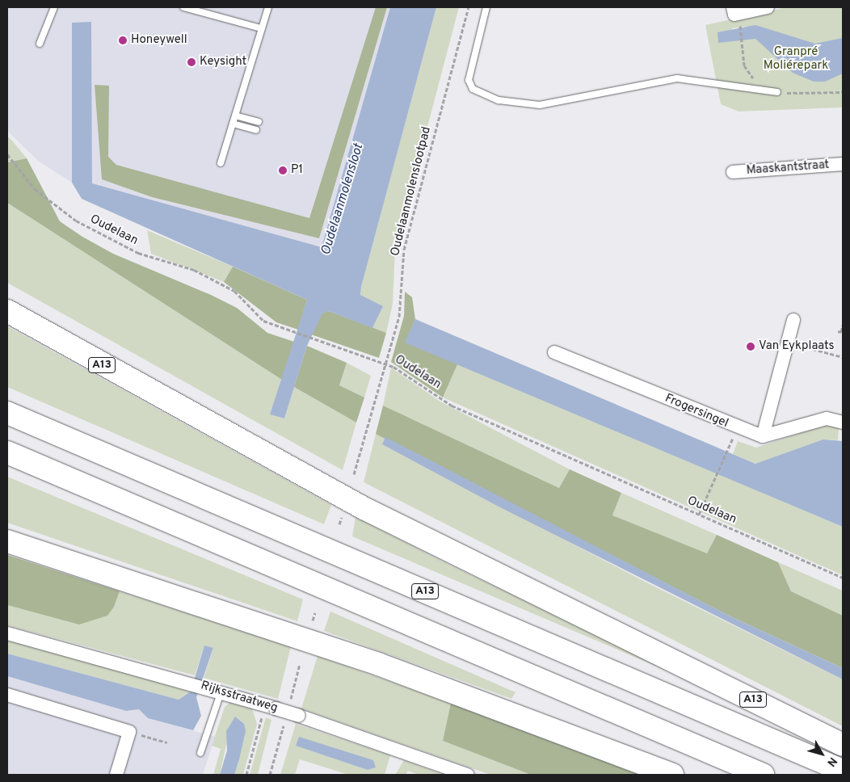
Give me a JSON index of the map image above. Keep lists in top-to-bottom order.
{
  "streets": {
    "highway": ["A13"],
    "street": ["Maaskantstraat", "Frogersingel", "Rijksstraatweg"],
    "path": ["Oudelaanmolenslootpad", "Oudelaan"]
  },
  "crossings": [
    ["Oudelaanmolenslootpad", "Oudelaan"]
  ],
  "water": ["Oudelaanmolensloot"],
  "parks": ["Granpré Moliérepark"],
  "places": [
    "Honeywell",
    "Keysight",
    "P1",
    "Van Eykplaats"
  ],
  "north": "bottom right"
}
